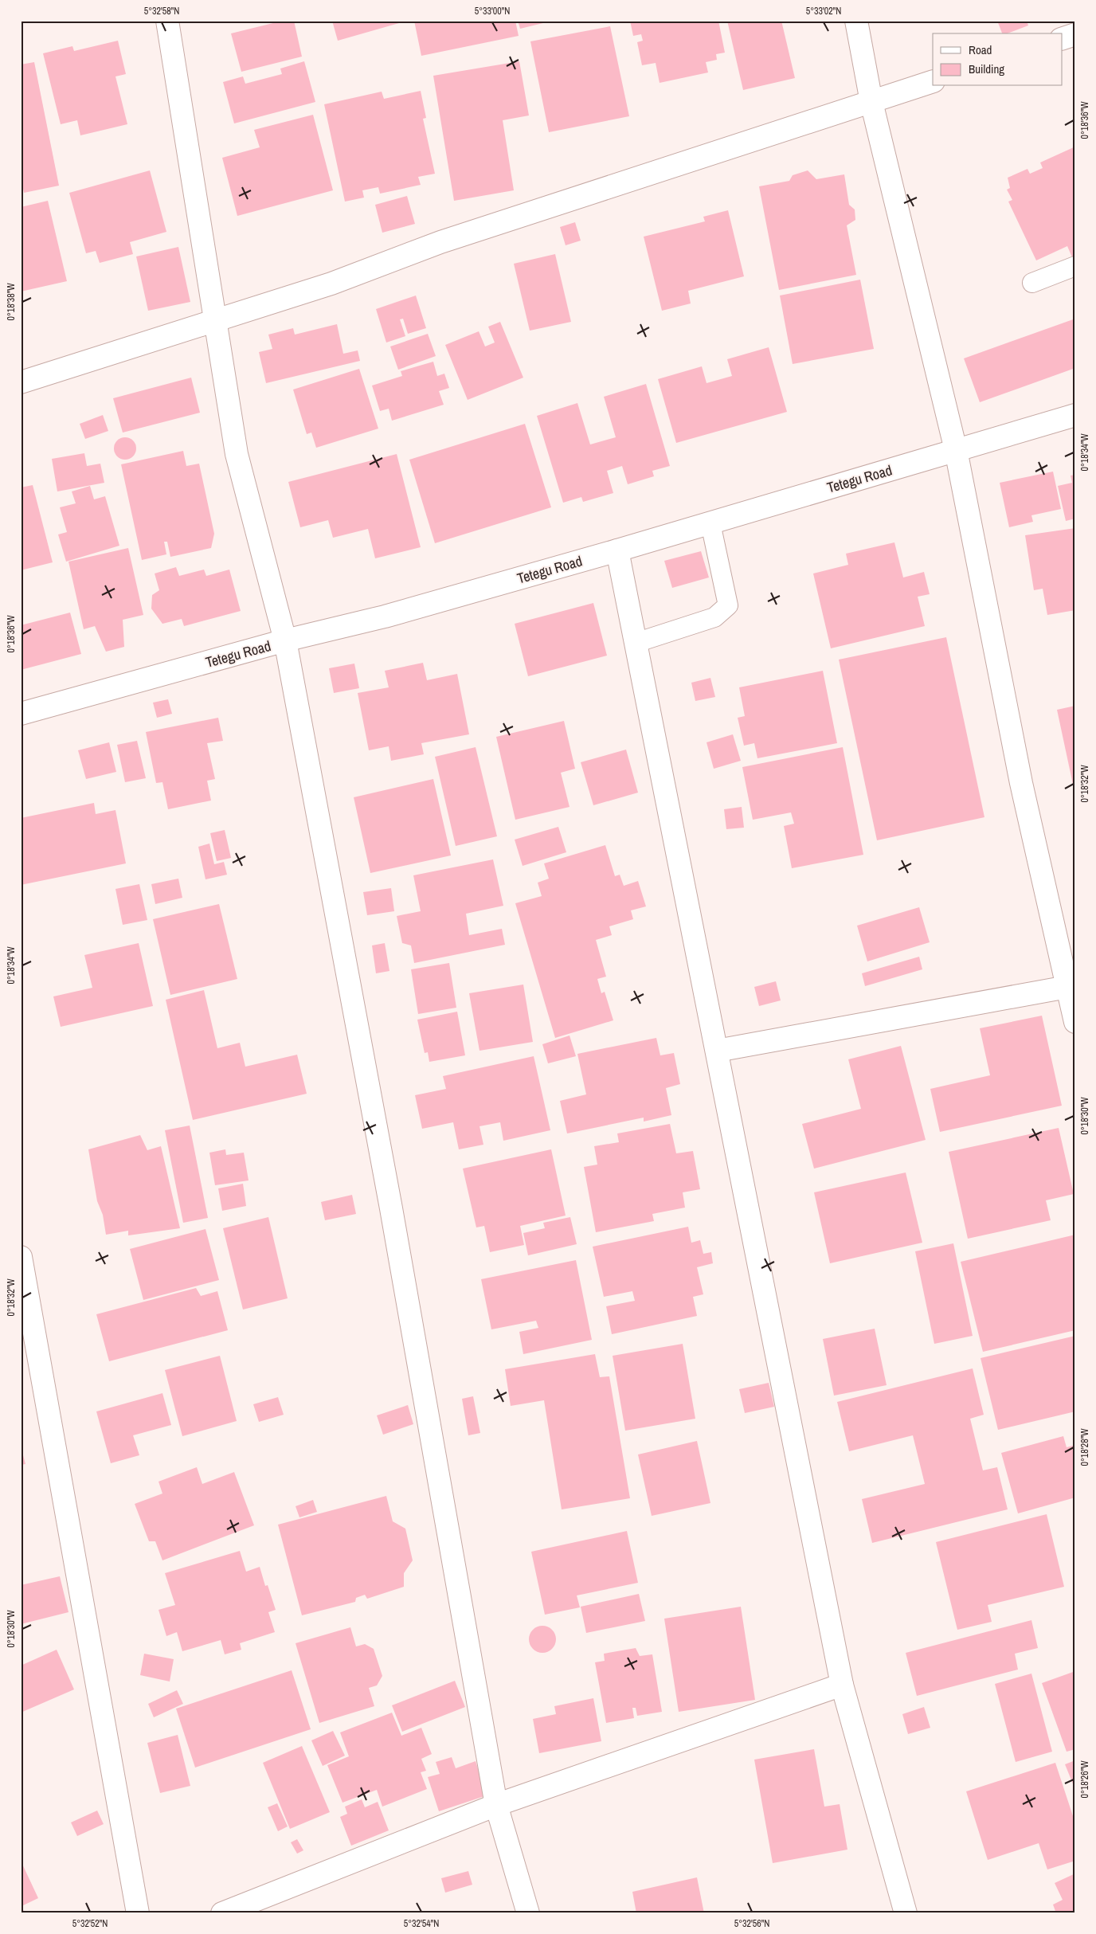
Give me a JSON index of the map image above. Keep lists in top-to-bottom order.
{
  "streets": {
    "street": ["Tetegu Road"]
  },
  "legend": ["Road", "Building"],
  "coordinates": [
    "5°32'58\"N",
    "5°33'00\"N",
    "5°33'02\"N",
    "0°18'36\"W",
    "0°18'38\"W",
    "0°18'34\"W",
    "0°18'32\"W",
    "0°18'30\"W",
    "0°18'28\"W",
    "0°18'26\"W",
    "5°32'52\"N",
    "5°32'54\"N",
    "5°32'56\"N"
  ]
}
